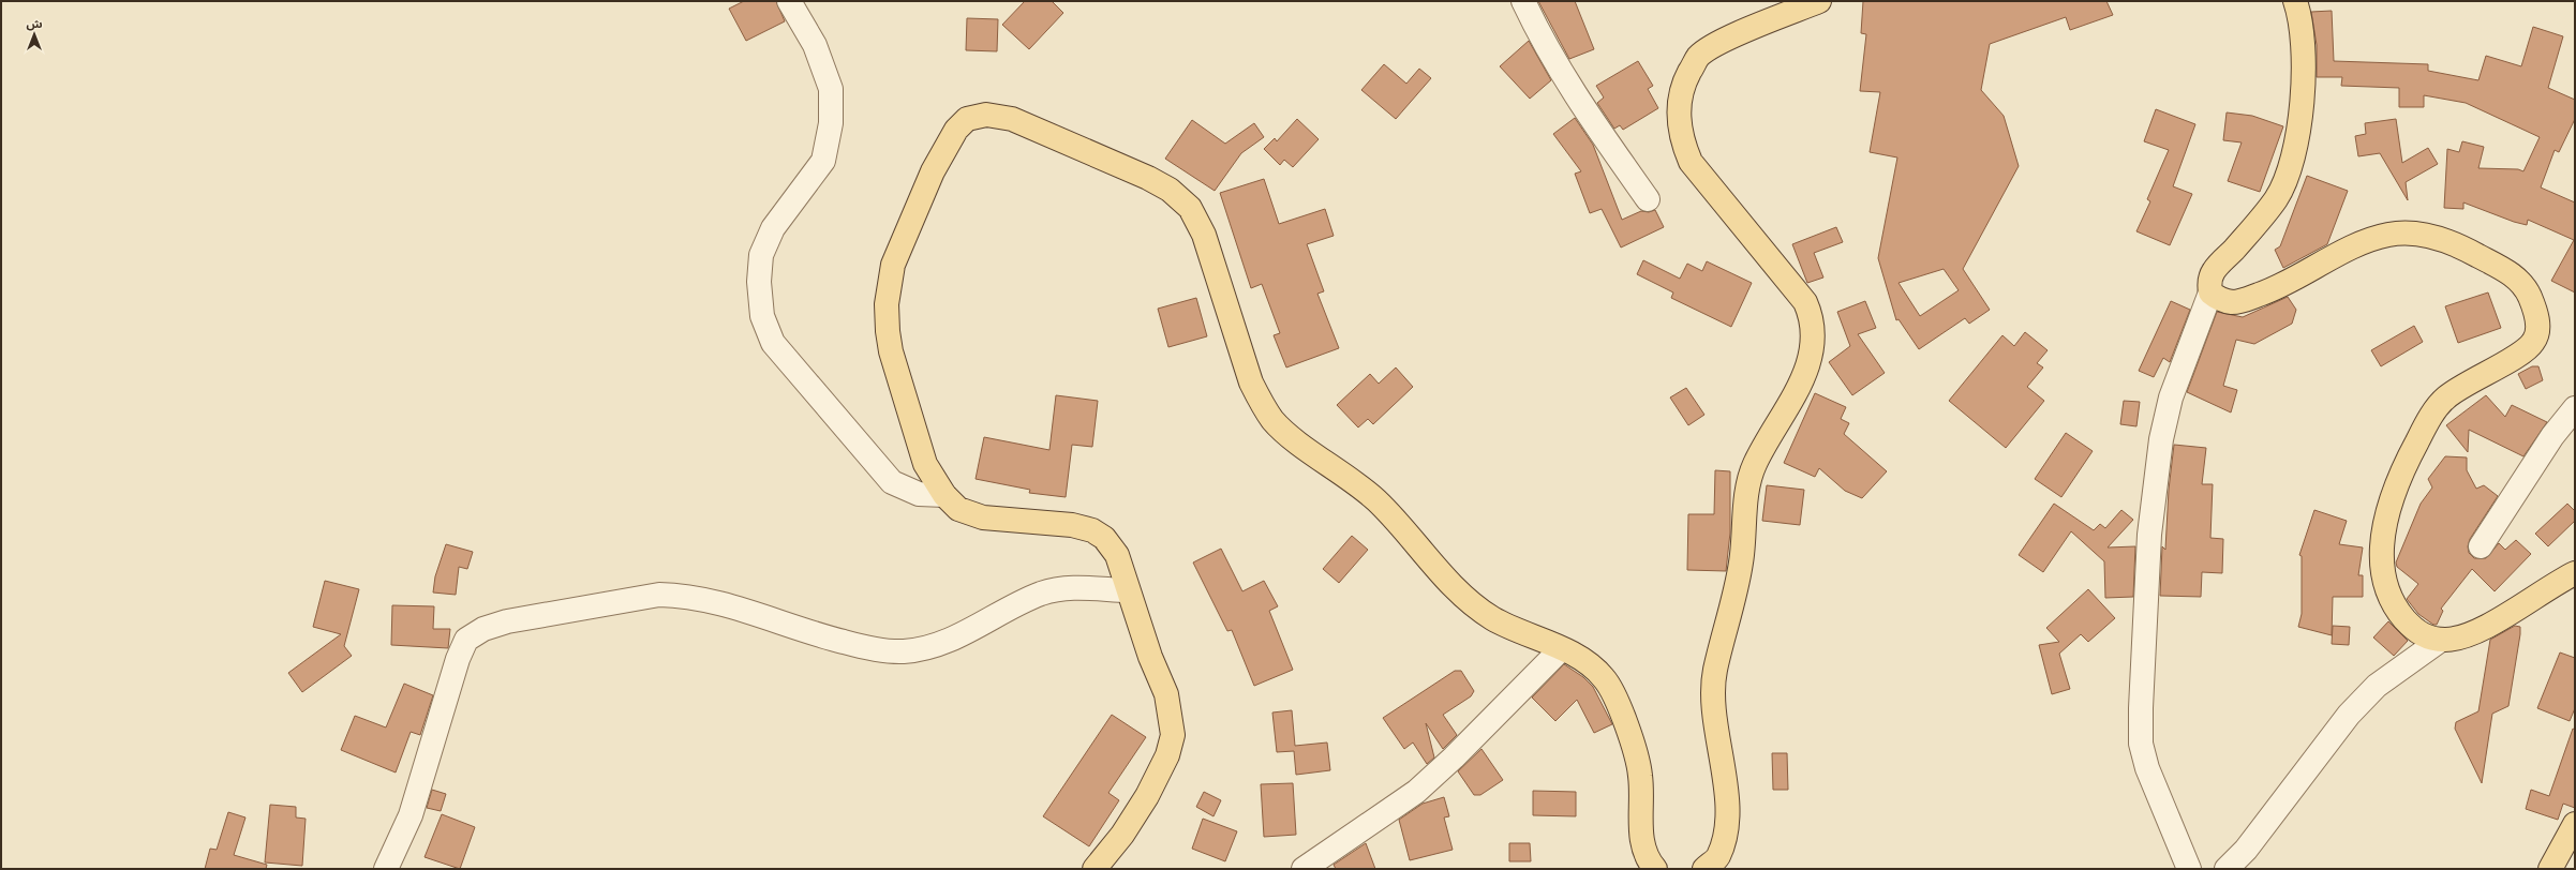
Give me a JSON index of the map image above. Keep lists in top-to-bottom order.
{
  "north": "top"
}
